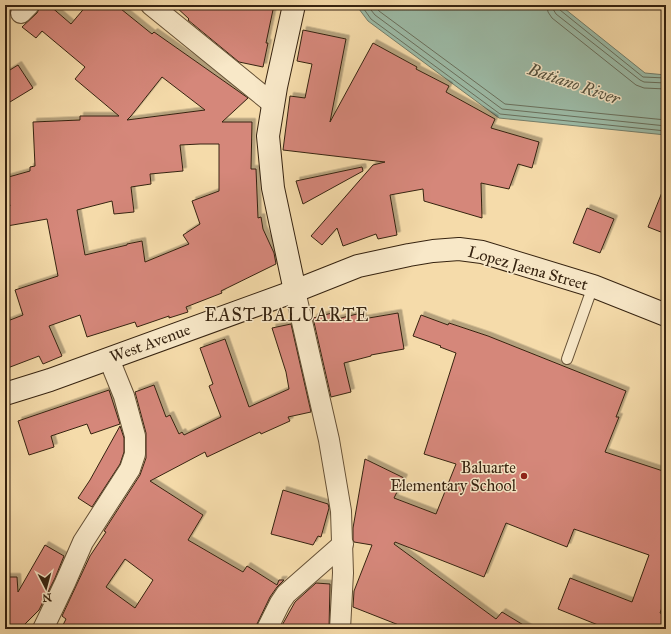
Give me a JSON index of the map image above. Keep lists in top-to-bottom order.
{
  "streets": {
    "main road": ["Lopez Jaena Street", "West Avenue"]
  },
  "crossings": [
    ["Lopez Jaena Street", "West Avenue"]
  ],
  "districts": ["EAST BALUARTE"],
  "water": ["Batiano River"],
  "places": ["Baluarte Elementary School"],
  "north": "bottom"
}
